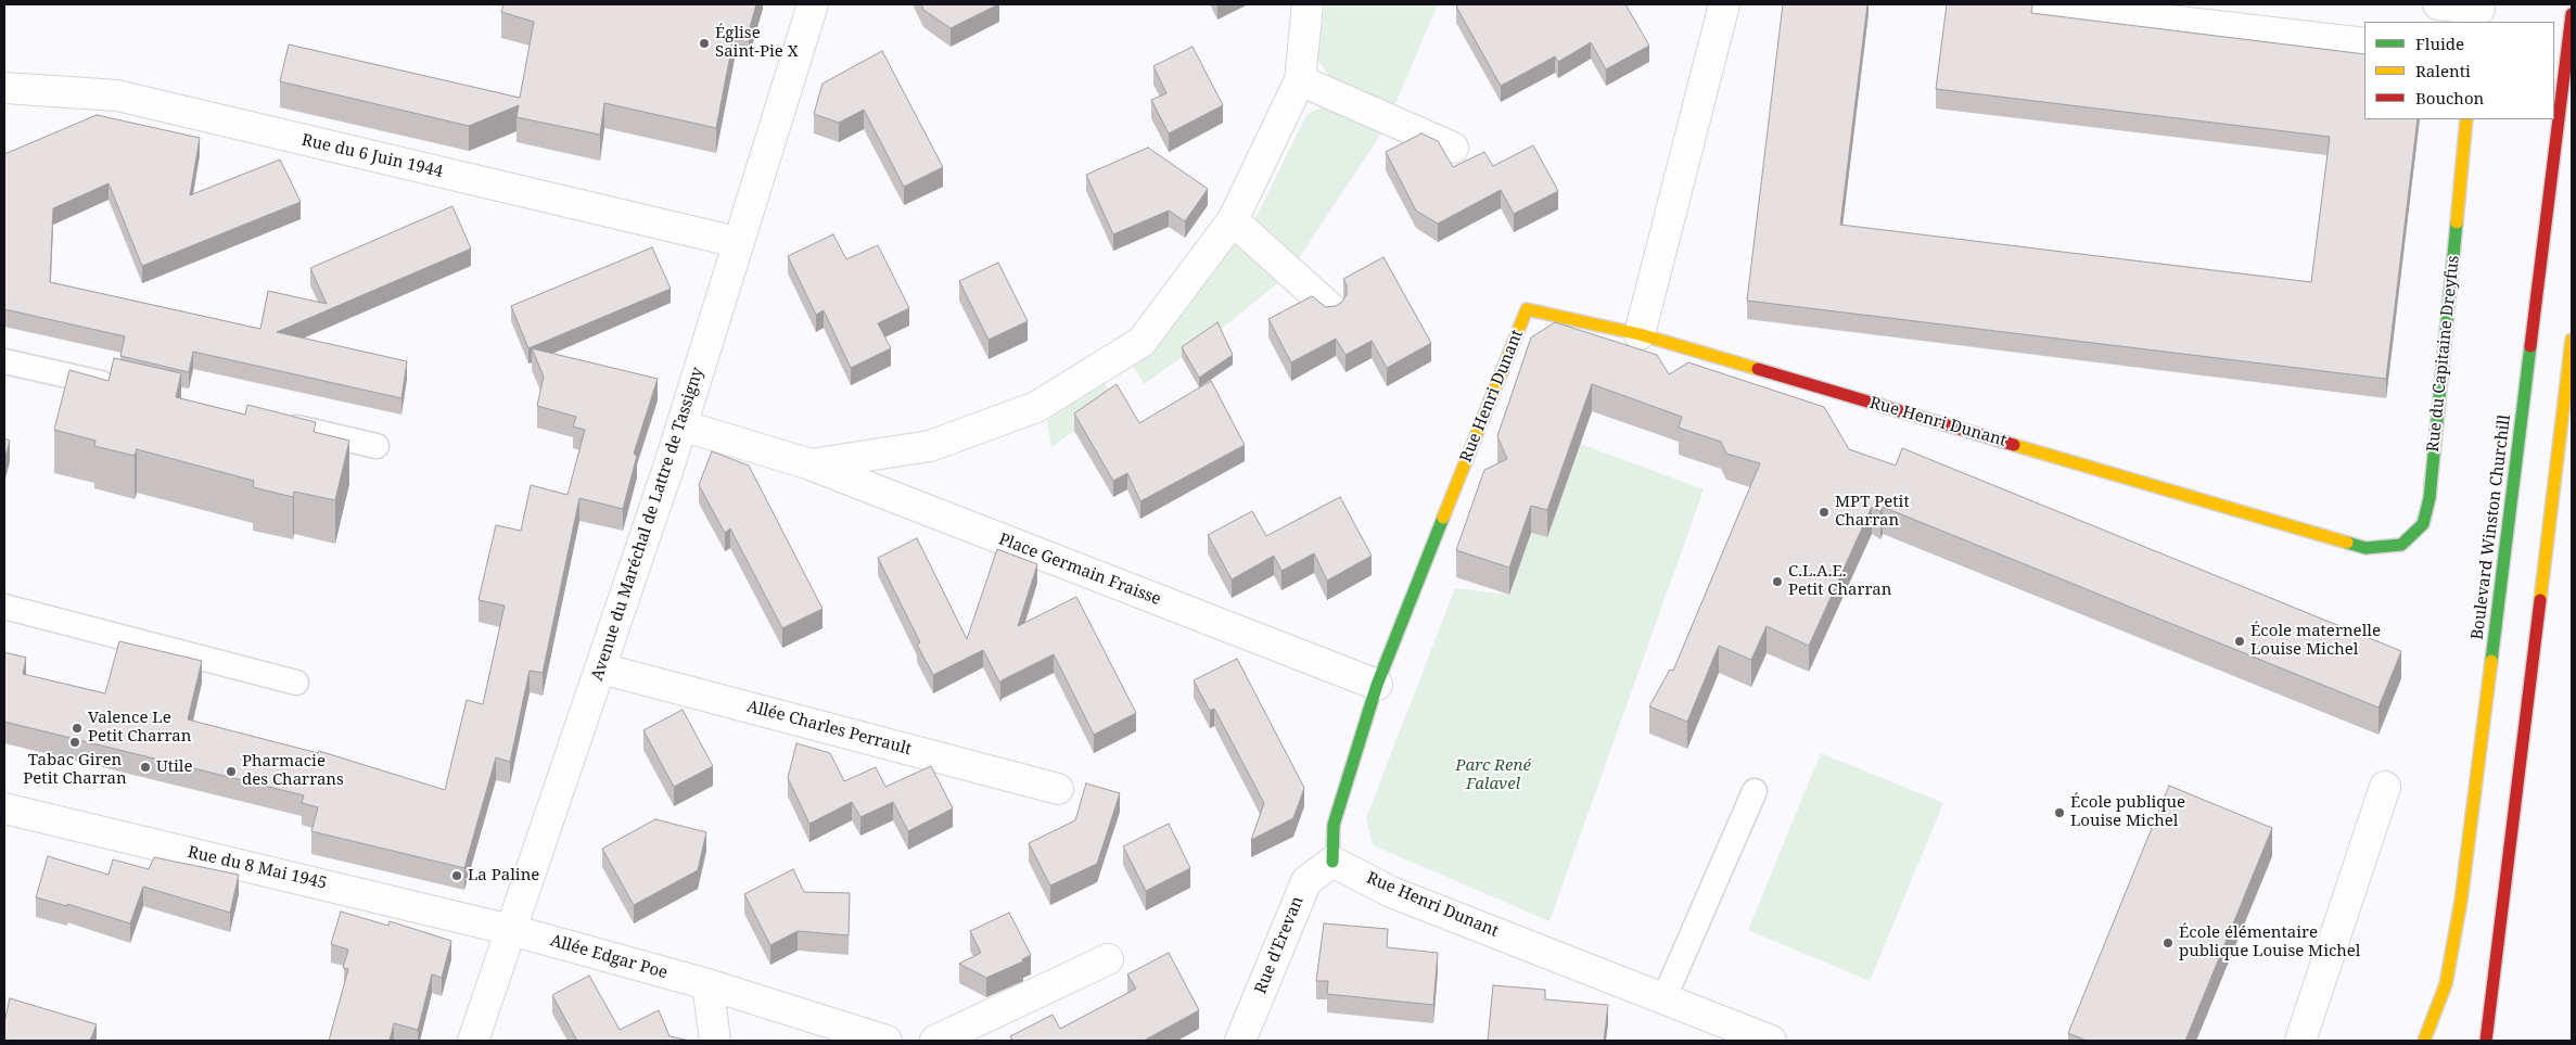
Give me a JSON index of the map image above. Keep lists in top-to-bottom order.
{
  "streets": {
    "street": [
      "Rue du 6 Juin 1944",
      "Rue du Capitaine Dreyfus",
      "Rue Henri Dunant",
      "Avenue du Maréchal de Lattre de Tassigny",
      "Boulevard Winston Churchill",
      "Place Germain Fraisse",
      "Allée Charles Perrault",
      "Rue du 8 Mai 1945",
      "Rue d'Erevan",
      "Allée Edgar Poe"
    ]
  },
  "crossings": [
    ["Rue du 6 Juin 1944", "Avenue du Maréchal de Lattre de Tassigny"],
    ["Rue du Capitaine Dreyfus", "Rue Henri Dunant"],
    ["Rue Henri Dunant", "Place Germain Fraisse"],
    ["Rue Henri Dunant", "Rue d'Erevan"],
    ["Avenue du Maréchal de Lattre de Tassigny", "Place Germain Fraisse"],
    ["Avenue du Maréchal de Lattre de Tassigny", "Allée Charles Perrault"],
    ["Avenue du Maréchal de Lattre de Tassigny", "Rue du 8 Mai 1945"],
    ["Avenue du Maréchal de Lattre de Tassigny", "Allée Edgar Poe"],
    ["Rue du 8 Mai 1945", "Allée Edgar Poe"]
  ],
  "parks": ["Parc René Falavel"],
  "places": [
    "Église Saint-Pie X",
    "MPT Petit Charran",
    "C.L.A.E. Petit Charran",
    "École maternelle Louise Michel",
    "Valence Le Petit Charran",
    "Tabac Giren Petit Charran",
    "Utile",
    "Pharmacie des Charrans",
    "École publique Louise Michel",
    "La Paline",
    "École élémentaire publique Louise Michel"
  ],
  "legend": ["Fluide", "Ralenti", "Bouchon"]
}
